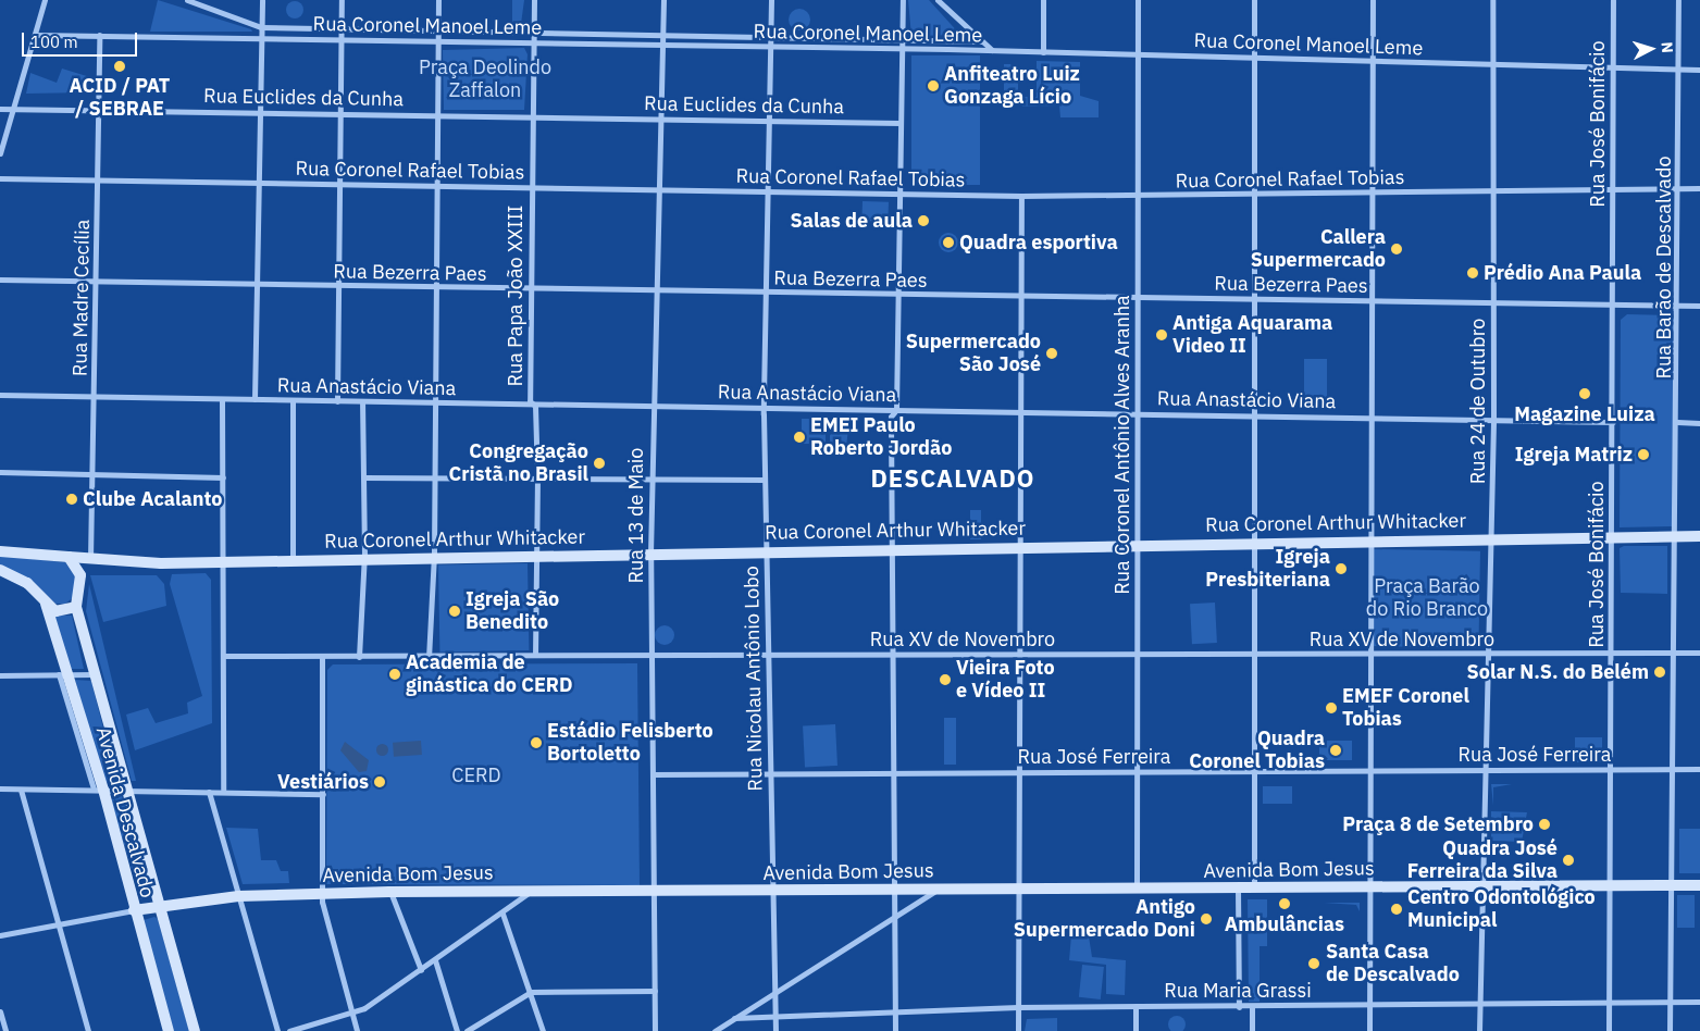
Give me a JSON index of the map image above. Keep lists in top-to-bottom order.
{
  "streets": {
    "street": [
      "Rua Coronel Manoel Leme",
      "Rua Euclides da Cunha",
      "Rua José Bonifácio",
      "Rua Coronel Rafael Tobias",
      "Rua Barão de Descalvado",
      "Rua Bezerra Paes",
      "Rua Papa João XXIII",
      "Rua Madre Cecília",
      "Rua Anastácio Viana",
      "Rua 24 de Outubro",
      "Rua Coronel Antônio Alves Aranha",
      "Rua 13 de Maio",
      "Rua Coronel Arthur Whitacker",
      "Rua XV de Novembro",
      "Rua Nicolau Antônio Lobo",
      "Rua José Ferreira",
      "Avenida Descalvado",
      "Avenida Bom Jesus",
      "Rua Maria Grassi"
    ]
  },
  "crossings": [
    ["Rua Coronel Manoel Leme", "Rua José Bonifácio"],
    ["Rua Coronel Manoel Leme", "Rua Barão de Descalvado"],
    ["Rua Coronel Manoel Leme", "Rua Papa João XXIII"],
    ["Rua Coronel Manoel Leme", "Rua Madre Cecília"],
    ["Rua Coronel Manoel Leme", "Rua 24 de Outubro"],
    ["Rua Coronel Manoel Leme", "Rua Coronel Antônio Alves Aranha"],
    ["Rua Coronel Manoel Leme", "Rua 13 de Maio"],
    ["Rua Coronel Manoel Leme", "Rua Nicolau Antônio Lobo"],
    ["Rua Euclides da Cunha", "Rua Papa João XXIII"],
    ["Rua Euclides da Cunha", "Rua Madre Cecília"],
    ["Rua Euclides da Cunha", "Rua 13 de Maio"],
    ["Rua Euclides da Cunha", "Rua Nicolau Antônio Lobo"],
    ["Rua José Bonifácio", "Rua Coronel Rafael Tobias"],
    ["Rua José Bonifácio", "Rua Bezerra Paes"],
    ["Rua José Bonifácio", "Rua Anastácio Viana"],
    ["Rua José Bonifácio", "Rua Coronel Arthur Whitacker"],
    ["Rua José Bonifácio", "Rua XV de Novembro"],
    ["Rua José Bonifácio", "Rua José Ferreira"],
    ["Rua José Bonifácio", "Avenida Bom Jesus"],
    ["Rua José Bonifácio", "Rua Maria Grassi"],
    ["Rua Coronel Rafael Tobias", "Rua Barão de Descalvado"],
    ["Rua Coronel Rafael Tobias", "Rua Papa João XXIII"],
    ["Rua Coronel Rafael Tobias", "Rua Madre Cecília"],
    ["Rua Coronel Rafael Tobias", "Rua 24 de Outubro"],
    ["Rua Coronel Rafael Tobias", "Rua Coronel Antônio Alves Aranha"],
    ["Rua Coronel Rafael Tobias", "Rua 13 de Maio"],
    ["Rua Coronel Rafael Tobias", "Rua Nicolau Antônio Lobo"],
    ["Rua Barão de Descalvado", "Rua Bezerra Paes"],
    ["Rua Barão de Descalvado", "Rua Coronel Arthur Whitacker"],
    ["Rua Barão de Descalvado", "Rua XV de Novembro"],
    ["Rua Barão de Descalvado", "Rua José Ferreira"],
    ["Rua Barão de Descalvado", "Avenida Bom Jesus"],
    ["Rua Barão de Descalvado", "Rua Maria Grassi"],
    ["Rua Bezerra Paes", "Rua Papa João XXIII"],
    ["Rua Bezerra Paes", "Rua Madre Cecília"],
    ["Rua Bezerra Paes", "Rua 24 de Outubro"],
    ["Rua Bezerra Paes", "Rua Coronel Antônio Alves Aranha"],
    ["Rua Bezerra Paes", "Rua 13 de Maio"],
    ["Rua Bezerra Paes", "Rua Nicolau Antônio Lobo"],
    ["Rua Papa João XXIII", "Rua Anastácio Viana"],
    ["Rua Papa João XXIII", "Rua Coronel Arthur Whitacker"],
    ["Rua Papa João XXIII", "Rua XV de Novembro"],
    ["Rua Madre Cecília", "Rua Anastácio Viana"],
    ["Rua Madre Cecília", "Rua Coronel Arthur Whitacker"],
    ["Rua Anastácio Viana", "Rua 24 de Outubro"],
    ["Rua Anastácio Viana", "Rua Coronel Antônio Alves Aranha"],
    ["Rua Anastácio Viana", "Rua 13 de Maio"],
    ["Rua Anastácio Viana", "Rua Nicolau Antônio Lobo"],
    ["Rua 24 de Outubro", "Rua Coronel Arthur Whitacker"],
    ["Rua 24 de Outubro", "Rua XV de Novembro"],
    ["Rua 24 de Outubro", "Rua José Ferreira"],
    ["Rua 24 de Outubro", "Avenida Bom Jesus"],
    ["Rua 24 de Outubro", "Rua Maria Grassi"],
    ["Rua Coronel Antônio Alves Aranha", "Rua Coronel Arthur Whitacker"],
    ["Rua Coronel Antônio Alves Aranha", "Rua XV de Novembro"],
    ["Rua Coronel Antônio Alves Aranha", "Rua José Ferreira"],
    ["Rua Coronel Antônio Alves Aranha", "Avenida Bom Jesus"],
    ["Rua 13 de Maio", "Rua Coronel Arthur Whitacker"],
    ["Rua 13 de Maio", "Rua XV de Novembro"],
    ["Rua 13 de Maio", "Rua José Ferreira"],
    ["Rua 13 de Maio", "Avenida Bom Jesus"],
    ["Rua Coronel Arthur Whitacker", "Rua Nicolau Antônio Lobo"],
    ["Rua XV de Novembro", "Rua Nicolau Antônio Lobo"],
    ["Rua Nicolau Antônio Lobo", "Rua José Ferreira"],
    ["Rua Nicolau Antônio Lobo", "Avenida Bom Jesus"],
    ["Rua Nicolau Antônio Lobo", "Rua Maria Grassi"],
    ["Avenida Descalvado", "Avenida Bom Jesus"]
  ],
  "districts": ["DESCALVADO"],
  "parks": ["Praça Deolindo Zaffalon", "Praça Barão do Rio Branco", "CERD"],
  "places": [
    "ACID / PAT / SEBRAE",
    "Anfiteatro Luiz Gonzaga Lício",
    "Salas de aula",
    "Quadra esportiva",
    "Callera Supermercado",
    "Prédio Ana Paula",
    "Antiga Aquarama Video II",
    "Supermercado São José",
    "Magazine Luiza",
    "EMEI Paulo Roberto Jordão",
    "Igreja Matriz",
    "Congregação Cristã no Brasil",
    "Clube Acalanto",
    "Igreja Presbiteriana",
    "Igreja São Benedito",
    "Solar N.S. do Belém",
    "Academia de ginástica do CERD",
    "Vieira Foto e Vídeo II",
    "EMEF Coronel Tobias",
    "Estádio Felisberto Bortoletto",
    "Quadra Coronel Tobias",
    "Vestiários",
    "Praça 8 de Setembro",
    "Quadra José Ferreira da Silva",
    "Ambulâncias",
    "Centro Odontológico Municipal",
    "Antigo Supermercado Doni",
    "Santa Casa de Descalvado"
  ],
  "scale_bar": "100 m",
  "north": "right"
}
